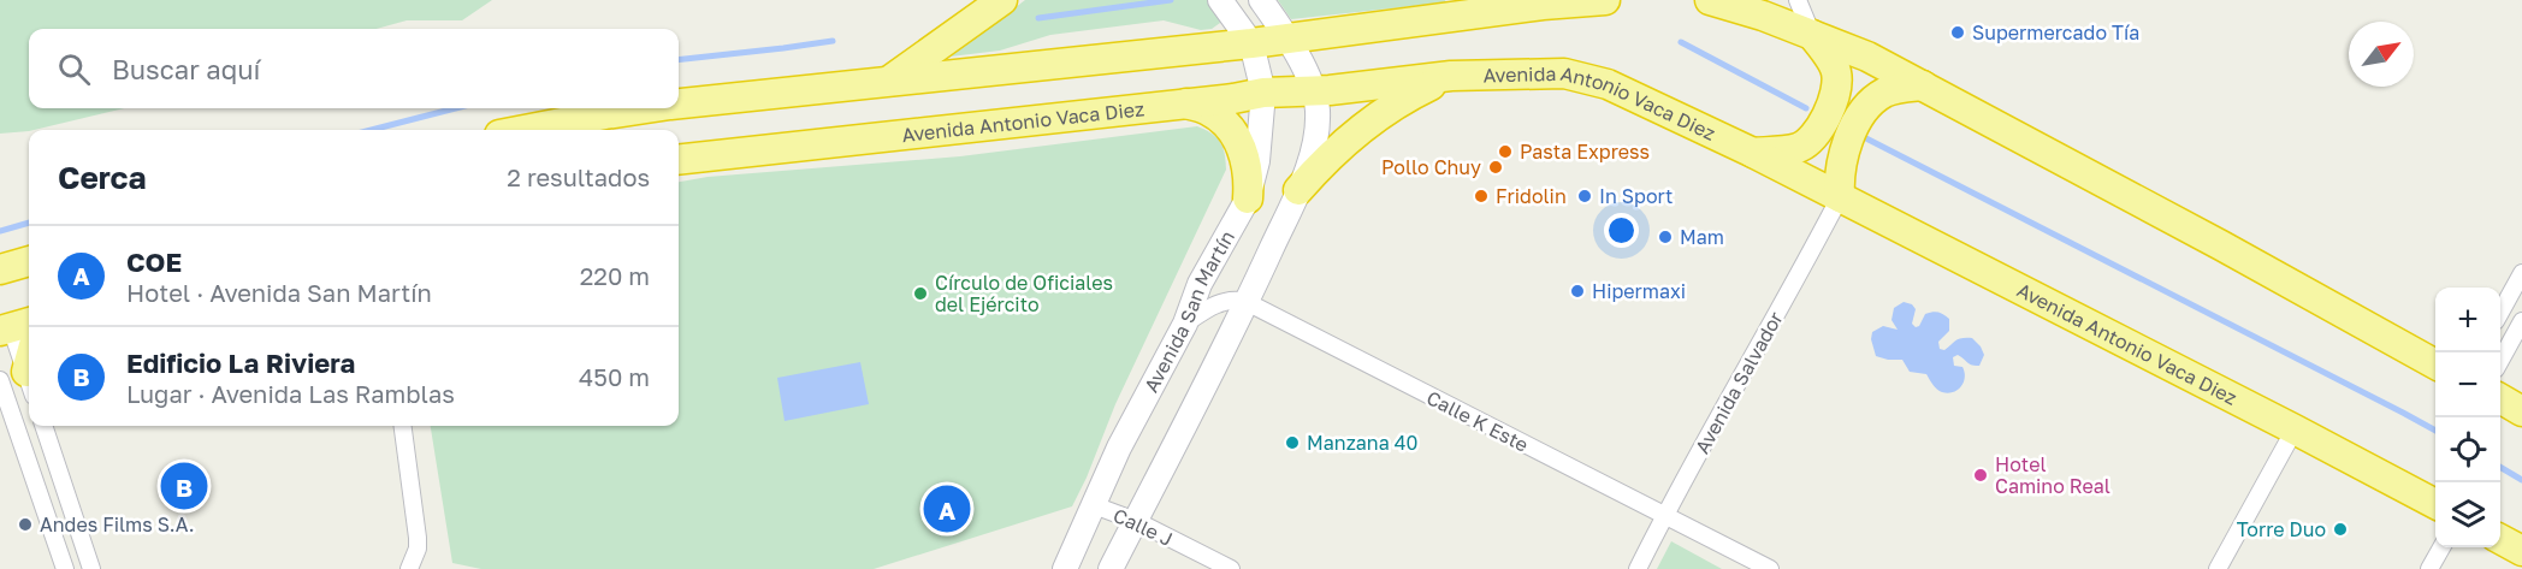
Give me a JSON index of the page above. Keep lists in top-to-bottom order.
{
  "streets": {
    "highway": ["Avenida Antonio Vaca Diez"],
    "main road": ["Avenida San Martín"],
    "street": ["Avenida Salvador", "Calle K Este", "Calle J"]
  },
  "crossings": [
    ["Avenida Antonio Vaca Diez", "Avenida San Martín"],
    ["Avenida Antonio Vaca Diez", "Avenida Salvador"],
    ["Avenida San Martín", "Calle J"],
    ["Avenida Salvador", "Calle K Este"]
  ],
  "places": [
    "Supermercado Tía",
    "Pasta Express",
    "Pollo Chuy",
    "Fridolin",
    "In Sport",
    "Mam",
    "Hipermaxi",
    "Círculo de Oficiales del Ejército",
    "Manzana 40",
    "Hotel Camino Real",
    "Andes Films S.A.",
    "Torre Duo"
  ],
  "north": "top right",
  "page": {
    "search": "Buscar aquí",
    "heading": ["Cerca", "2 resultados"],
    "list": [
      {
        "mark": "A",
        "name": "COE",
        "note": "Hotel · Avenida San Martín",
        "value": "220 m"
      },
      {
        "mark": "B",
        "name": "Edificio La Riviera",
        "note": "Lugar · Avenida Las Ramblas",
        "value": "450 m"
      }
    ],
    "map_buttons": ["+", "−"],
    "pins": ["B", "A"]
  }
}
